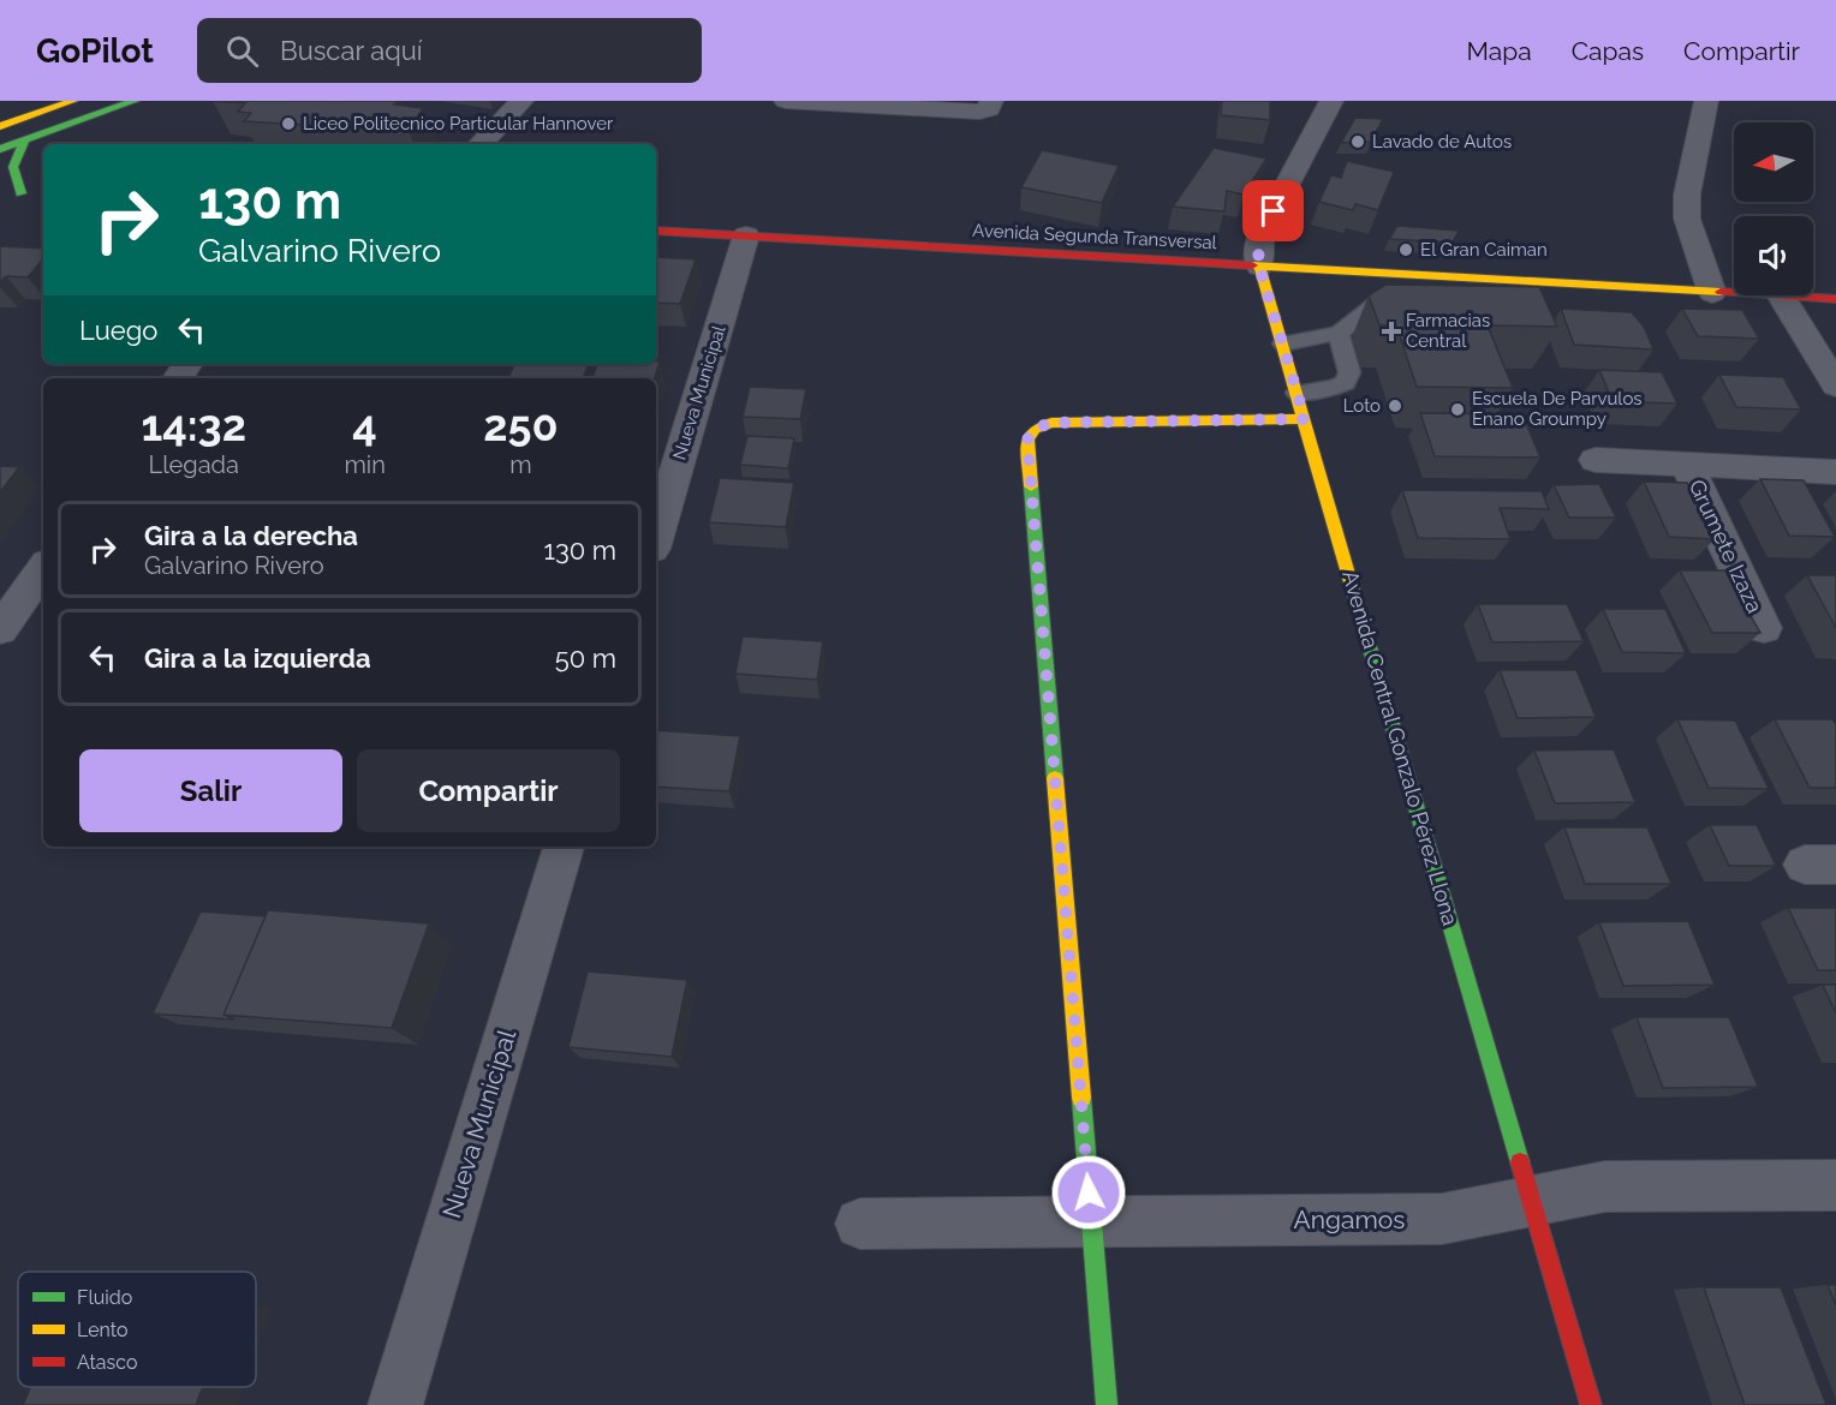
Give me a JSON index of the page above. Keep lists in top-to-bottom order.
{
  "streets": {
    "main road": ["Avenida Segunda Transversal", "Avenida Central Gonzalo Pérez Llona"],
    "street": ["Nueva Municipal", "Grumete Izaza", "Angamos"]
  },
  "crossings": [
    ["Avenida Segunda Transversal", "Nueva Municipal"],
    ["Avenida Segunda Transversal", "Avenida Central Gonzalo Pérez Llona"],
    ["Avenida Central Gonzalo Pérez Llona", "Angamos"]
  ],
  "places": {
    "other": [
      "Liceo Politecnico Particular Hannover",
      "Lavado de Autos",
      "El Gran Caiman",
      "Loto",
      "Escuela De Parvulos Enano Groumpy"
    ],
    "health": ["Farmacias Central"]
  },
  "legend": ["Fluido", "Lento", "Atasco"],
  "north": "left",
  "page": {
    "header": "GoPilot",
    "search": "Buscar aquí",
    "nav": ["Mapa", "Capas", "Compartir"],
    "turn": ["130 m", "Galvarino Rivero"],
    "then": "Luego",
    "eta": [
      "14:32",
      "Llegada",
      "4",
      "min",
      "250",
      "m"
    ],
    "list": [
      {
        "name": "Gira a la derecha",
        "note": "Galvarino Rivero",
        "value": "130 m"
      },
      {
        "name": "Gira a la izquierda",
        "value": "50 m"
      }
    ],
    "buttons": ["Salir", "Compartir"]
  }
}
